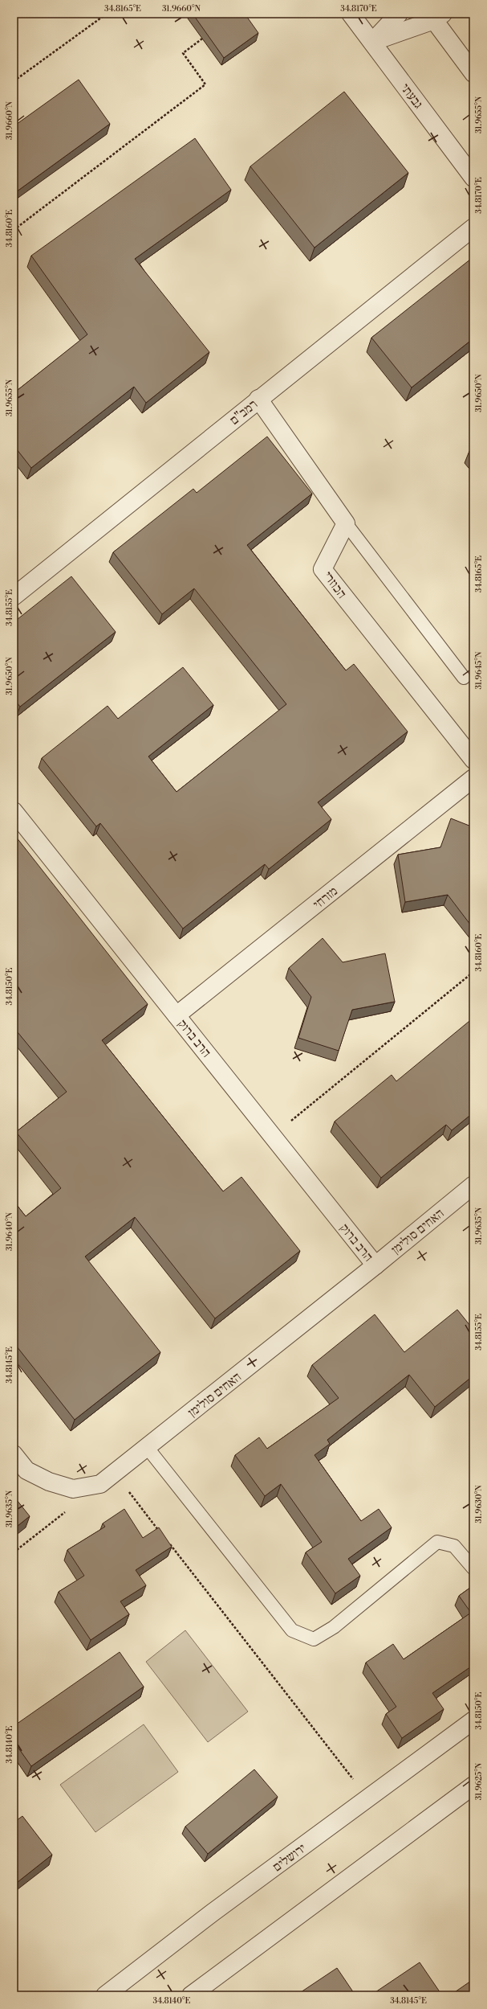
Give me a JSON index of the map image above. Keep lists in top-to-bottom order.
{
  "streets": {
    "street": [
      "גבעתי",
      "רמב\"ם",
      "הכוזרי",
      "מזרחי",
      "הרב ברוק",
      "האחים סולימן",
      "ירושלים"
    ]
  },
  "crossings": [
    ["מזרחי", "הרב ברוק"],
    ["הרב ברוק", "האחים סולימן"]
  ],
  "coordinates": [
    "34.8165°E",
    "31.9660°N",
    "34.8170°E",
    "31.9655°N",
    "34.8160°E",
    "31.9650°N",
    "34.8155°E",
    "31.9645°N",
    "34.8150°E",
    "31.9635°N",
    "31.9640°N",
    "34.8145°E",
    "31.9630°N",
    "34.8140°E",
    "31.9625°N"
  ]
}
